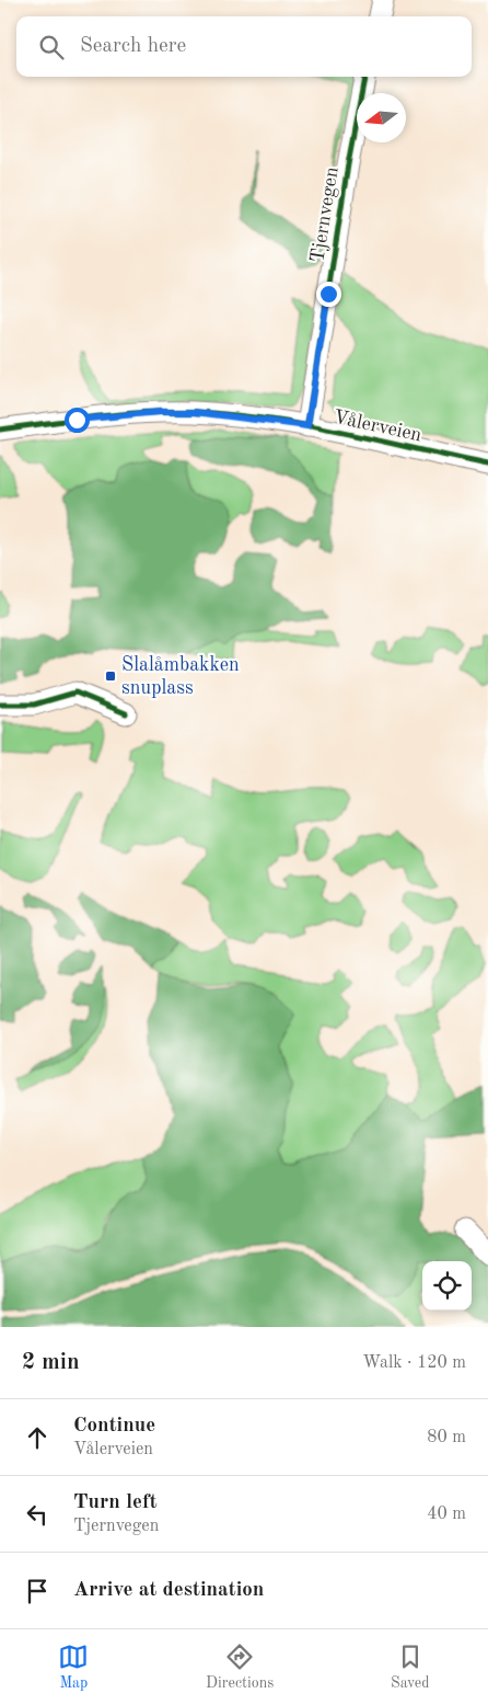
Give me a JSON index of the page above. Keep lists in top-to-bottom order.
{
  "streets": {
    "street": ["Tjernvegen", "Vålerveien"]
  },
  "crossings": [
    ["Tjernvegen", "Vålerveien"]
  ],
  "places": {
    "transit": ["Slalåmbakken snuplass"]
  },
  "north": "left",
  "page": {
    "search": "Search here",
    "heading": ["2 min", "Walk · 120 m"],
    "list": [
      ["Continue", "Vålerveien", "80 m"],
      ["Turn left", "Tjernvegen", "40 m"],
      "Arrive at destination"
    ],
    "nav": ["Map", "Directions", "Saved"]
  }
}
